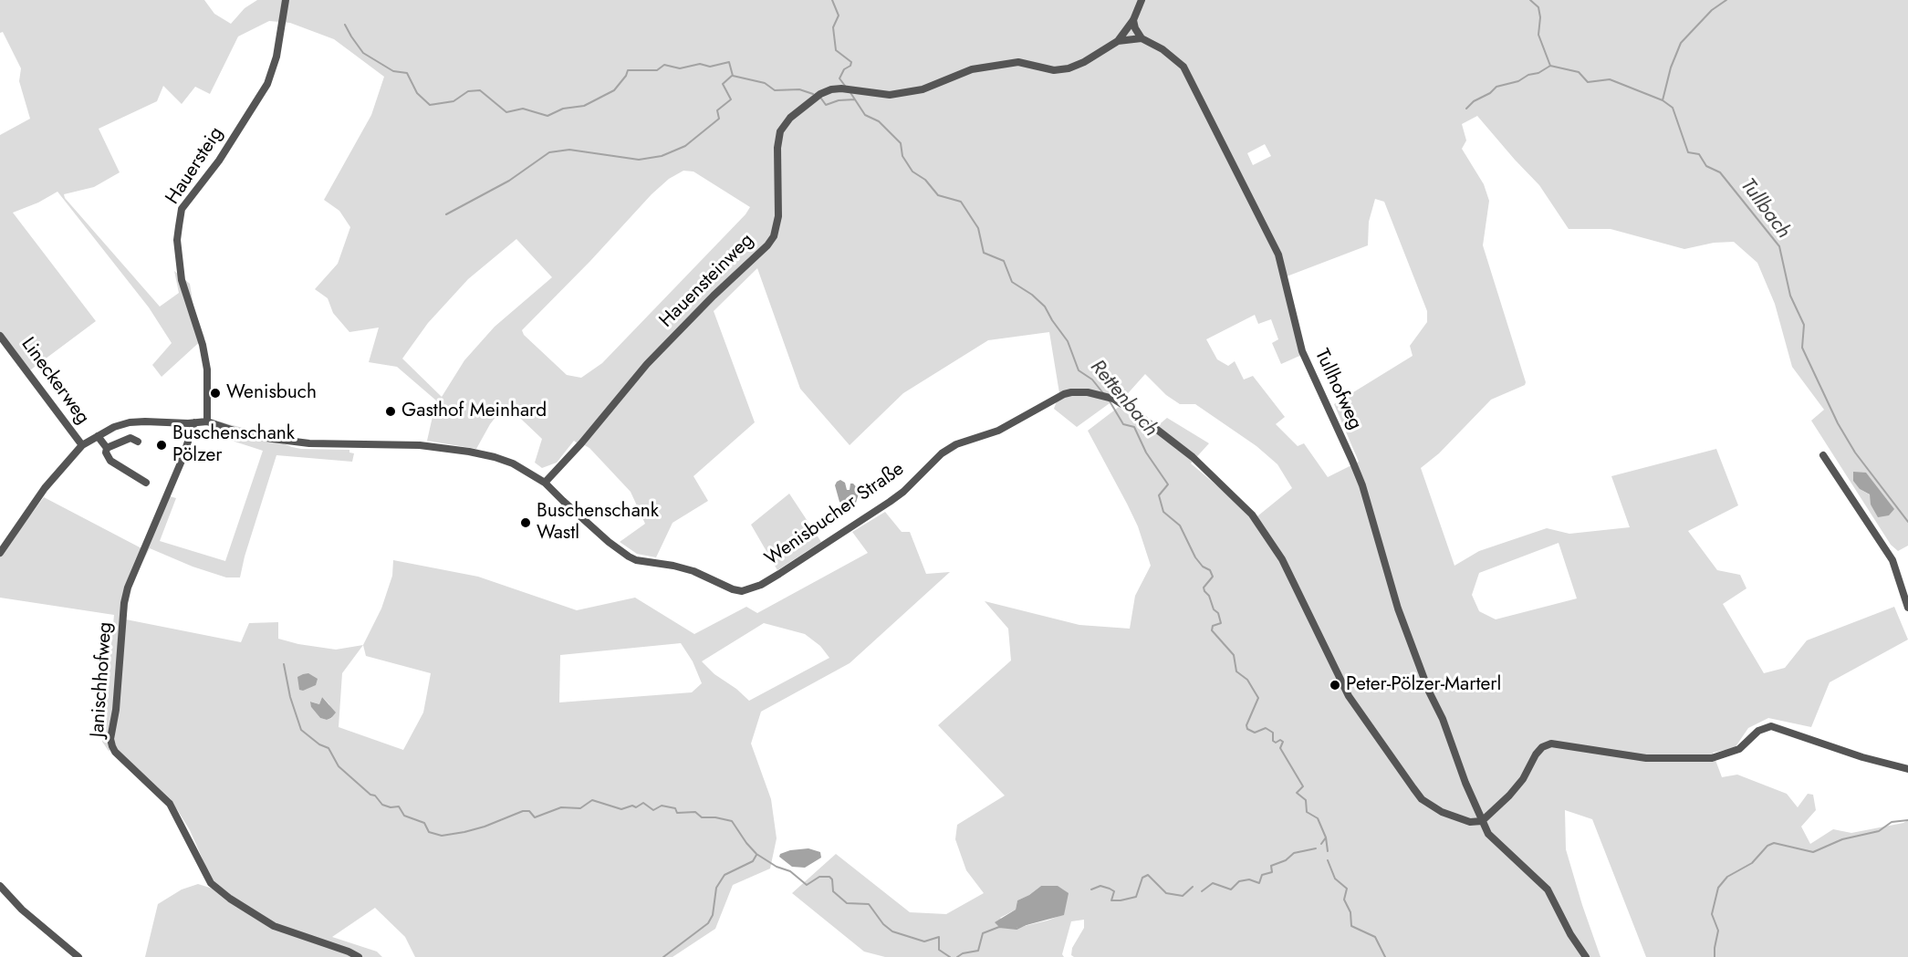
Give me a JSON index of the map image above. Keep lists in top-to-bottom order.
{
  "streets": {
    "street": [
      "Hauersteig",
      "Hauensteinweg",
      "Lineckerweg",
      "Tullhofweg",
      "Wenisbucher Straße",
      "Janischhofweg"
    ]
  },
  "crossings": [
    ["Hauersteig", "Wenisbucher Straße"],
    ["Hauensteinweg", "Tullhofweg"],
    ["Hauensteinweg", "Wenisbucher Straße"],
    ["Lineckerweg", "Wenisbucher Straße"],
    ["Tullhofweg", "Wenisbucher Straße"],
    ["Wenisbucher Straße", "Janischhofweg"]
  ],
  "water": ["Tullbach", "Rettenbach"],
  "places": [
    "Wenisbuch",
    "Gasthof Meinhard",
    "Buschenschank Pölzer",
    "Buschenschank Wastl",
    "Peter-Pölzer-Marterl"
  ]
}
